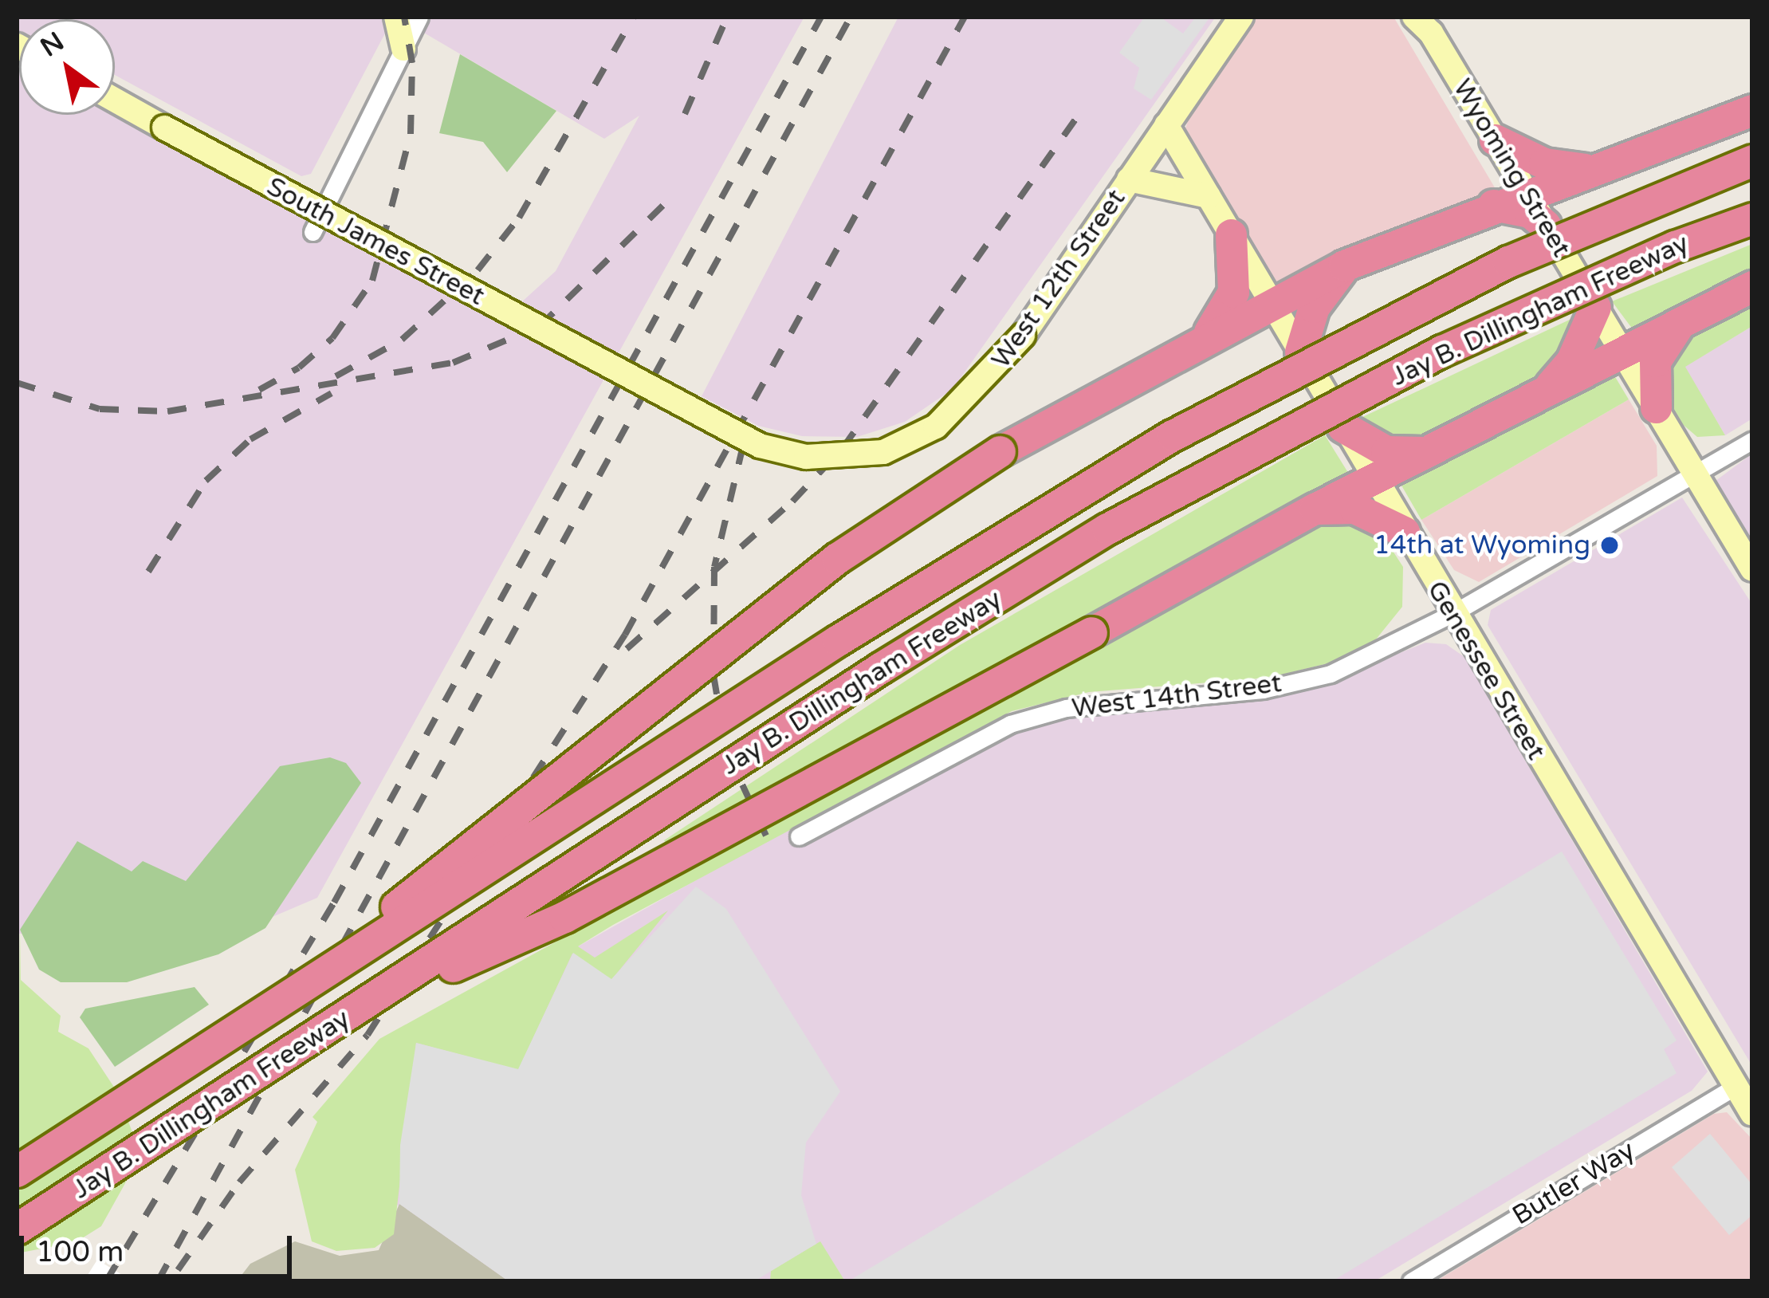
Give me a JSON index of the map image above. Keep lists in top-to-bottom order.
{
  "streets": {
    "highway": ["Jay B. Dillingham Freeway"],
    "main road": [
      "Wyoming Street",
      "South James Street",
      "West 12th Street",
      "Genessee Street"
    ],
    "street": ["West 14th Street", "Butler Way"]
  },
  "crossings": [
    ["Wyoming Street", "Genessee Street"],
    ["Wyoming Street", "West 14th Street"],
    ["South James Street", "West 12th Street"],
    ["West 12th Street", "Genessee Street"],
    ["Genessee Street", "West 14th Street"],
    ["Genessee Street", "Butler Way"]
  ],
  "places": ["14th at Wyoming"],
  "scale_bar": "100 m",
  "north": "top left"
}
